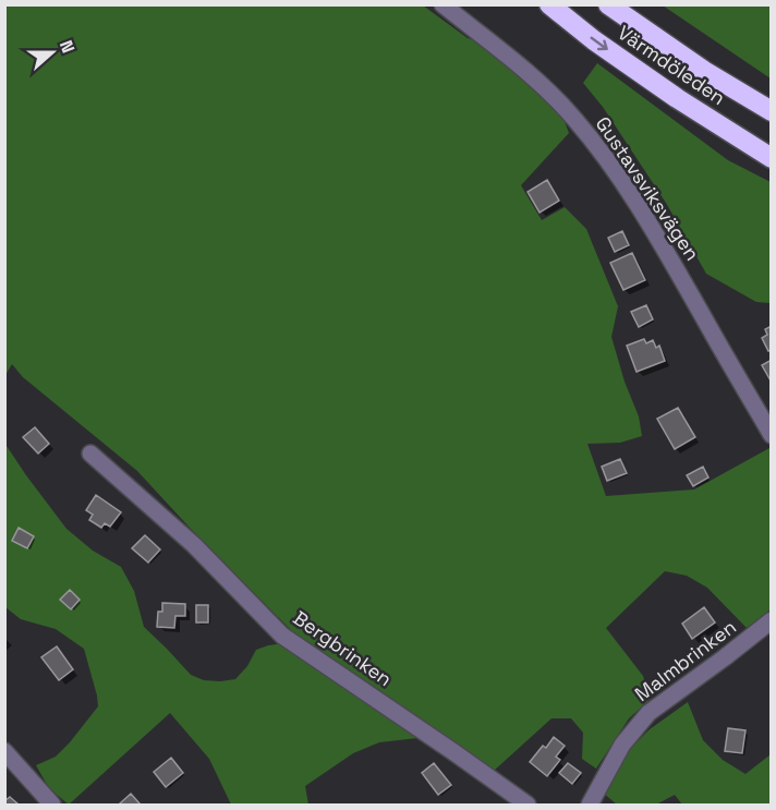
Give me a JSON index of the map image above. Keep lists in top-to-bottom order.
{
  "streets": {
    "highway": ["Värmdöleden"],
    "street": ["Gustavsviksvägen", "Bergbrinken", "Malmbrinken"]
  },
  "north": "right"
}
